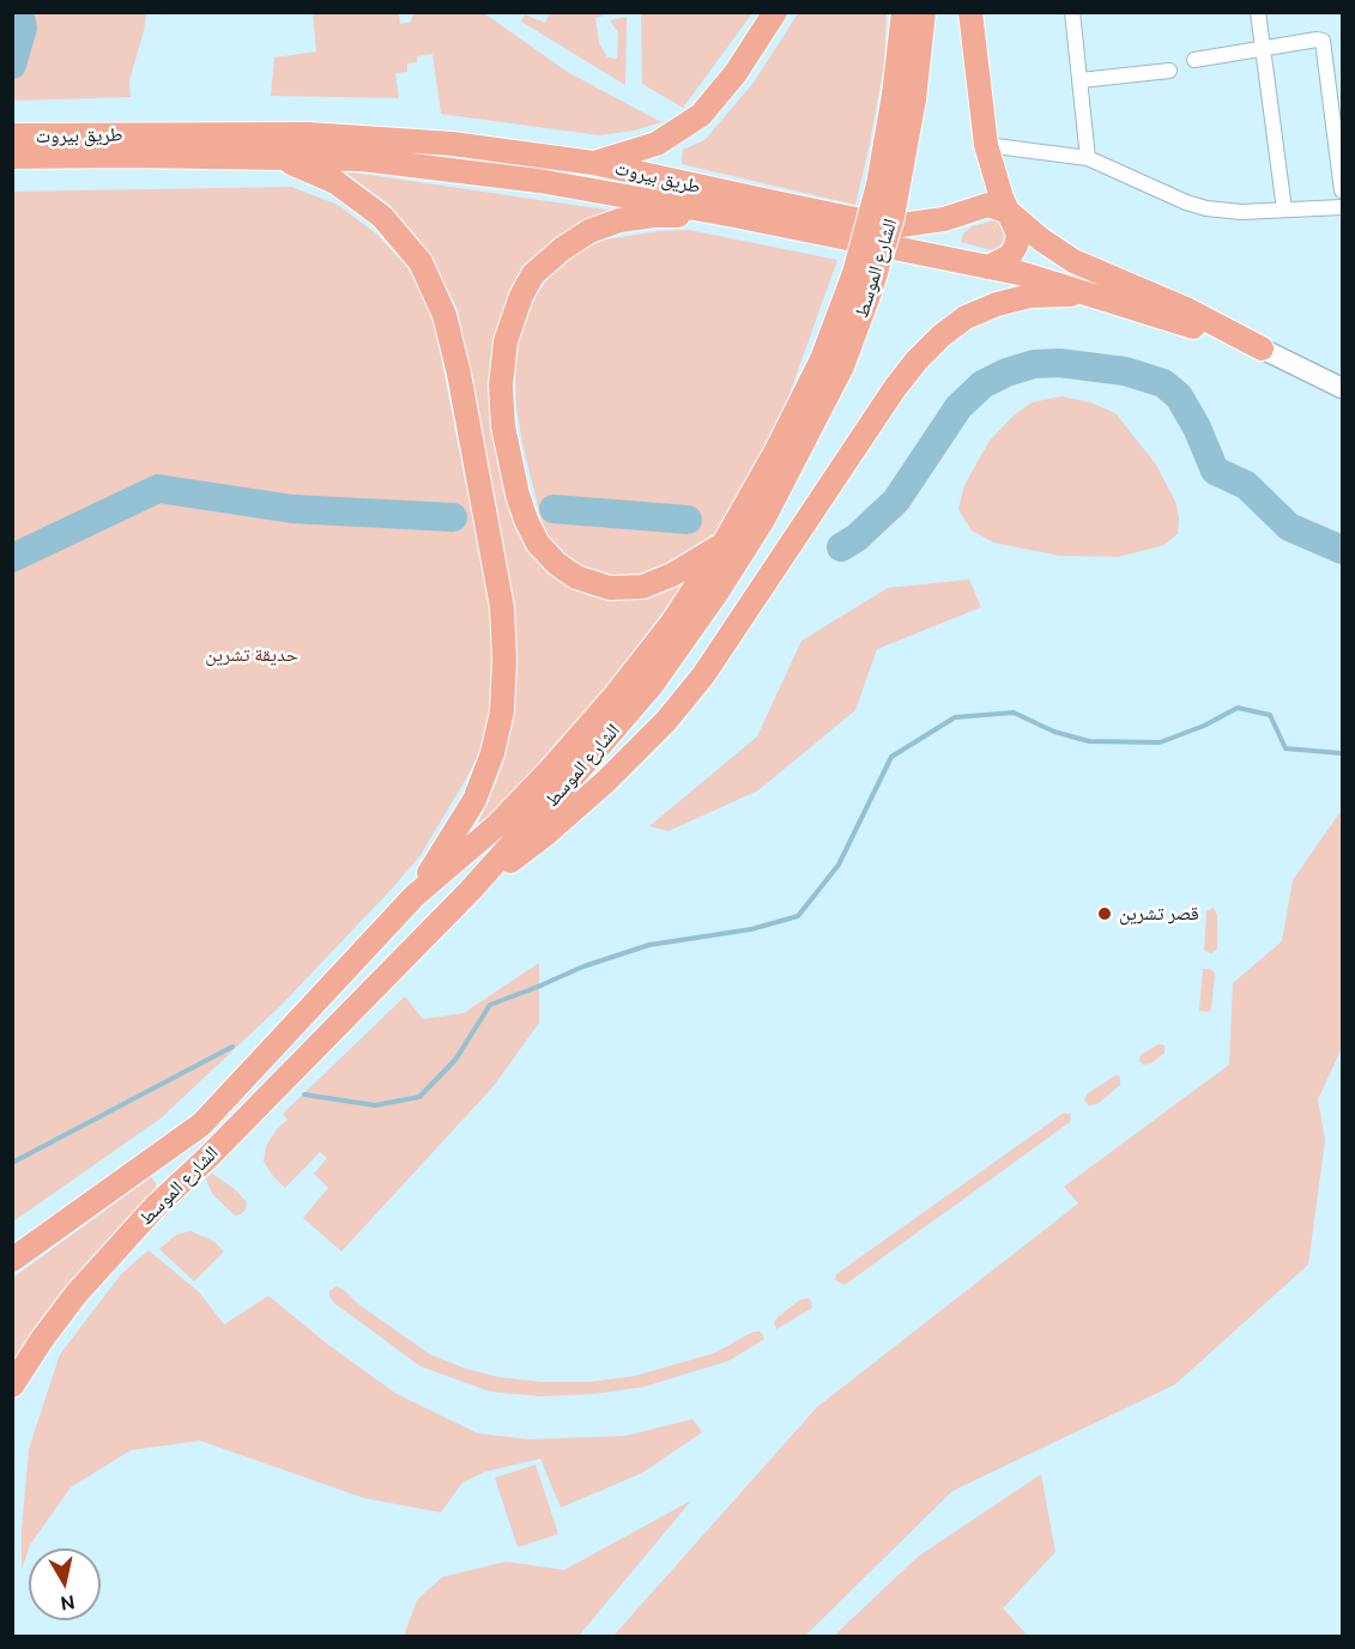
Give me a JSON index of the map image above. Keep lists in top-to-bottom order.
{
  "streets": {
    "main road": ["طريق بيروت", "الشارع الموسط"]
  },
  "parks": ["حديقة تشرين"],
  "places": ["قصر تشرين"],
  "north": "bottom"
}
